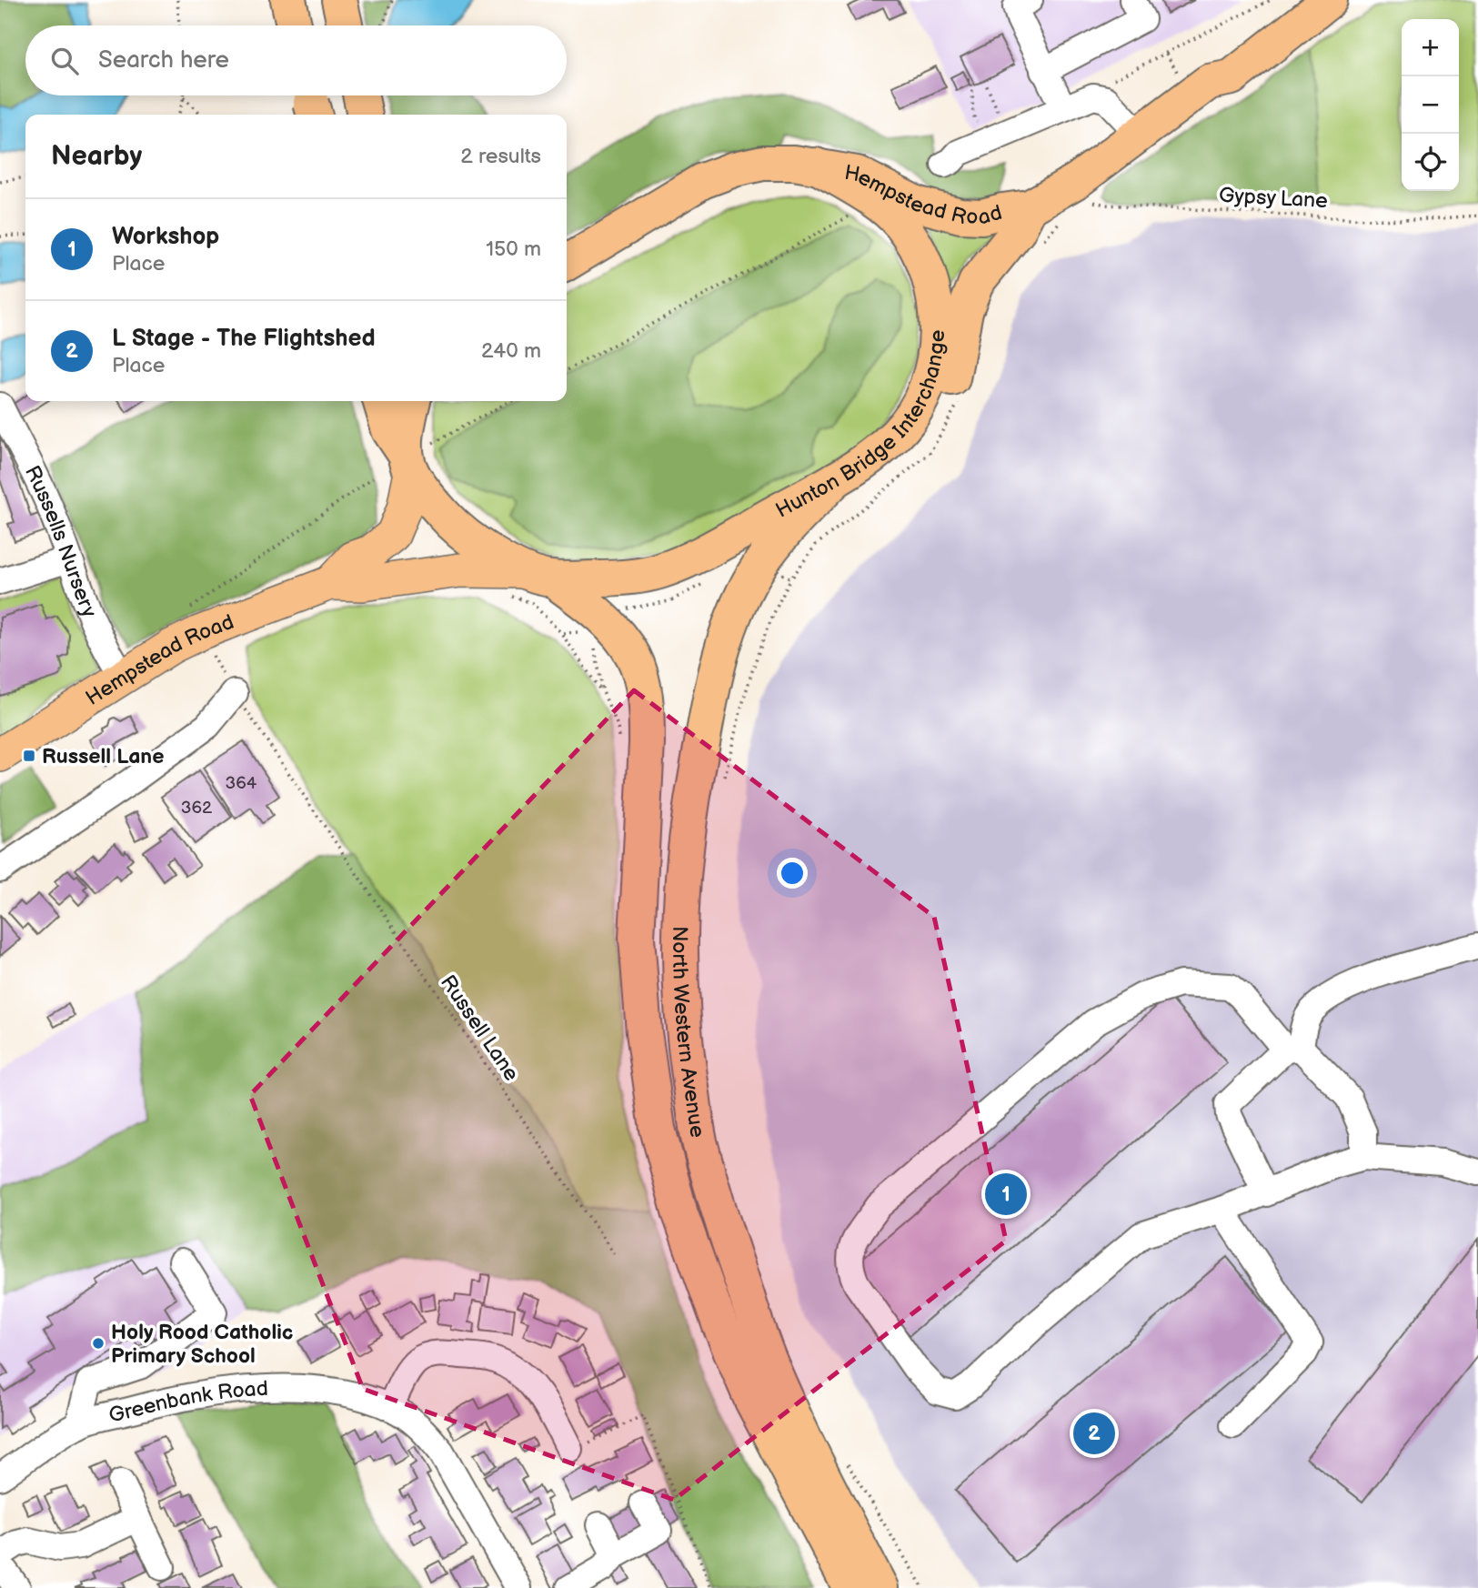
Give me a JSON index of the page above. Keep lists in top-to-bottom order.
{
  "streets": {
    "highway": ["Hempstead Road", "Hunton Bridge Interchange", "North Western Avenue"],
    "street": ["Russells Nursery", "Greenbank Road"],
    "path": ["Gypsy Lane", "Russell Lane"]
  },
  "crossings": [
    ["Hempstead Road", "Gypsy Lane"],
    ["Hempstead Road", "Hunton Bridge Interchange"],
    ["Hempstead Road", "Russells Nursery"],
    ["Hempstead Road", "North Western Avenue"],
    ["Hunton Bridge Interchange", "North Western Avenue"]
  ],
  "places": {
    "transit": ["Russell Lane"],
    "other": ["Holy Rood Catholic Primary School"]
  },
  "house_numbers": ["364", "362"],
  "page": {
    "map_buttons": ["+", "−"],
    "search": "Search here",
    "heading": ["Nearby", "2 results"],
    "list": [
      {
        "mark": "1",
        "name": "Workshop",
        "note": "Place",
        "value": "150 m"
      },
      {
        "mark": "2",
        "name": "L Stage - The Flightshed",
        "note": "Place",
        "value": "240 m"
      }
    ],
    "pins": ["1", "2"]
  }
}
